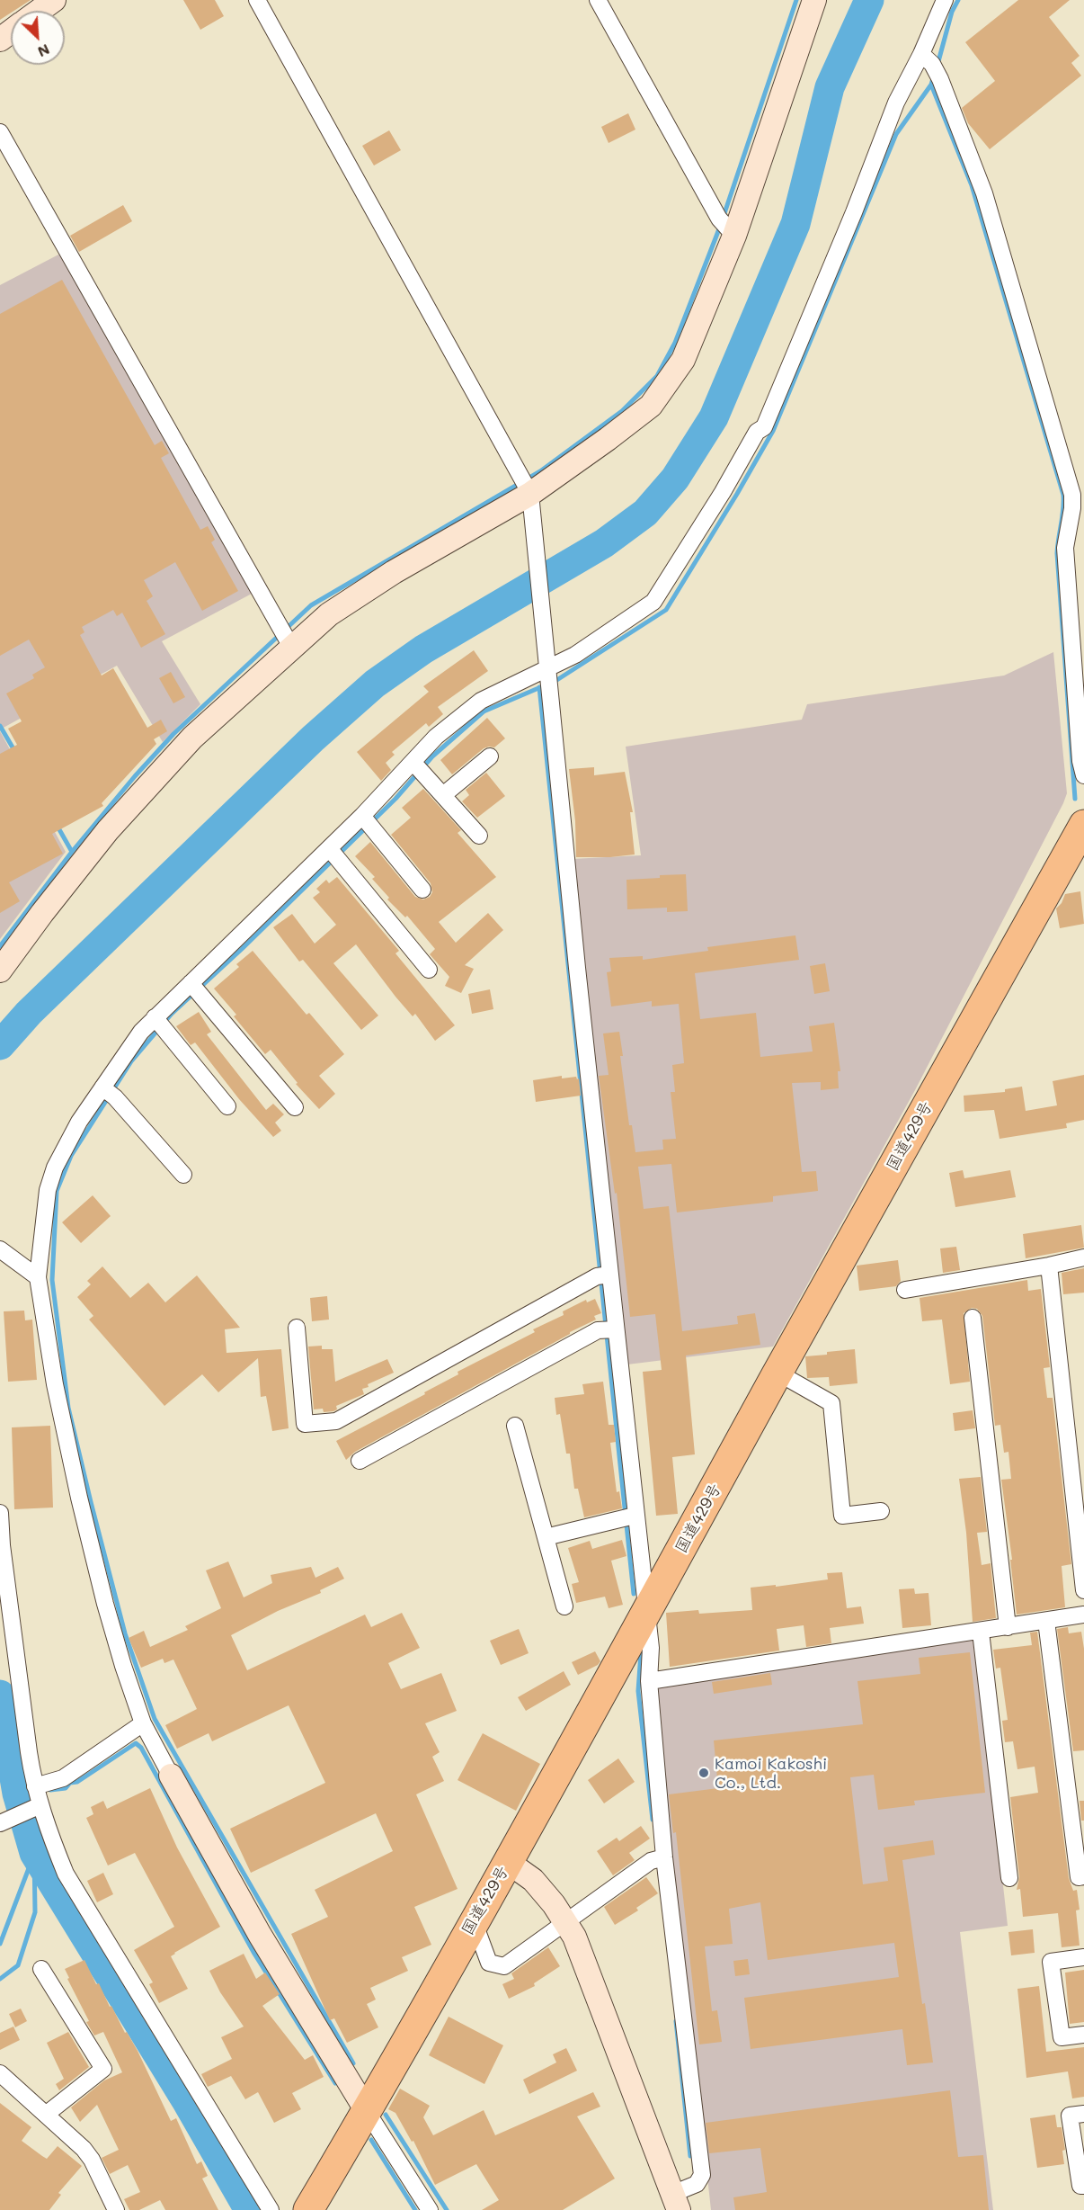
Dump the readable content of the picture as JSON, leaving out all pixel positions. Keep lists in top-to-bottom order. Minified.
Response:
{"streets":{"highway":["国道429号"]},"places":["Kamoi Kakoshi Co., Ltd."],"north":"bottom right"}
